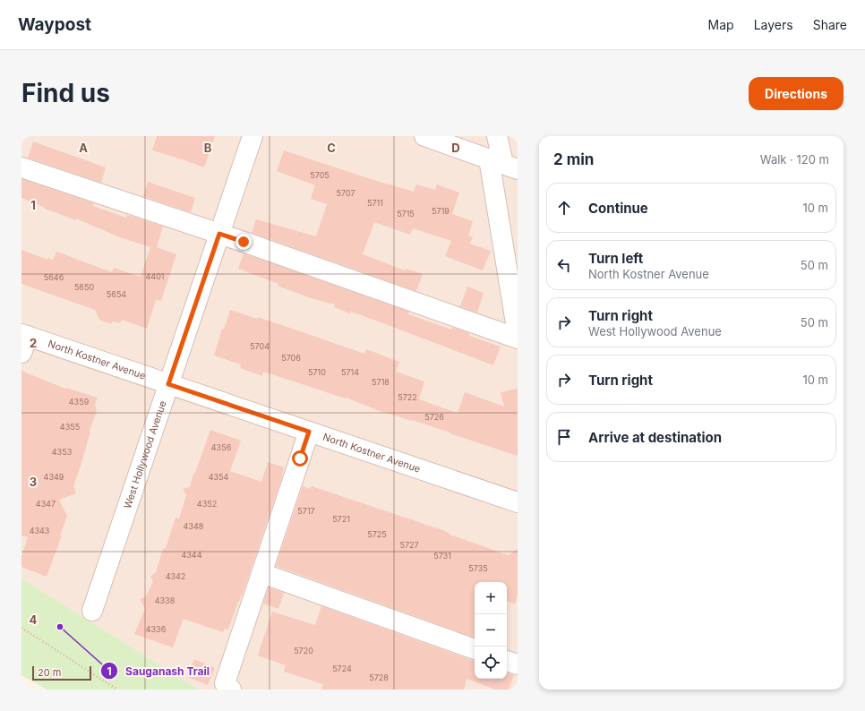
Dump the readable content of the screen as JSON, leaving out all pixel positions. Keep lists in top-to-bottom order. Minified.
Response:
{"streets":{"street":["North Kostner Avenue","West Hollywood Avenue"]},"crossings":[["North Kostner Avenue","West Hollywood Avenue"]],"places":["Sauganash Trail"],"house_numbers":["5705","5707","5711","5719","5715","4401","5646","5650","5654","5704","5706","5710","5714","5718","5722","4359","5726","4355","4356","4353","4349","4354","4347","4352","5717","5721","4348","4343","5725","5727","4344","5731","5735","4342","4338","4336","5720","5724","5728"],"scale_bar":"20 m","page":{"header":"Waypost","nav":["Map","Layers","Share"],"buttons":"Directions","title":"Find us","heading":["2 min","Walk · 120 m"],"list":[["Continue","10 m"],["Turn left","North Kostner Avenue","50 m"],["Turn right","West Hollywood Avenue","50 m"],["Turn right","10 m"],"Arrive at destination"],"map_buttons":["+","−"],"scale":"20 m"},"grid":{"columns":["A","B","C","D"],"rows":["1","2","3","4"]}}
